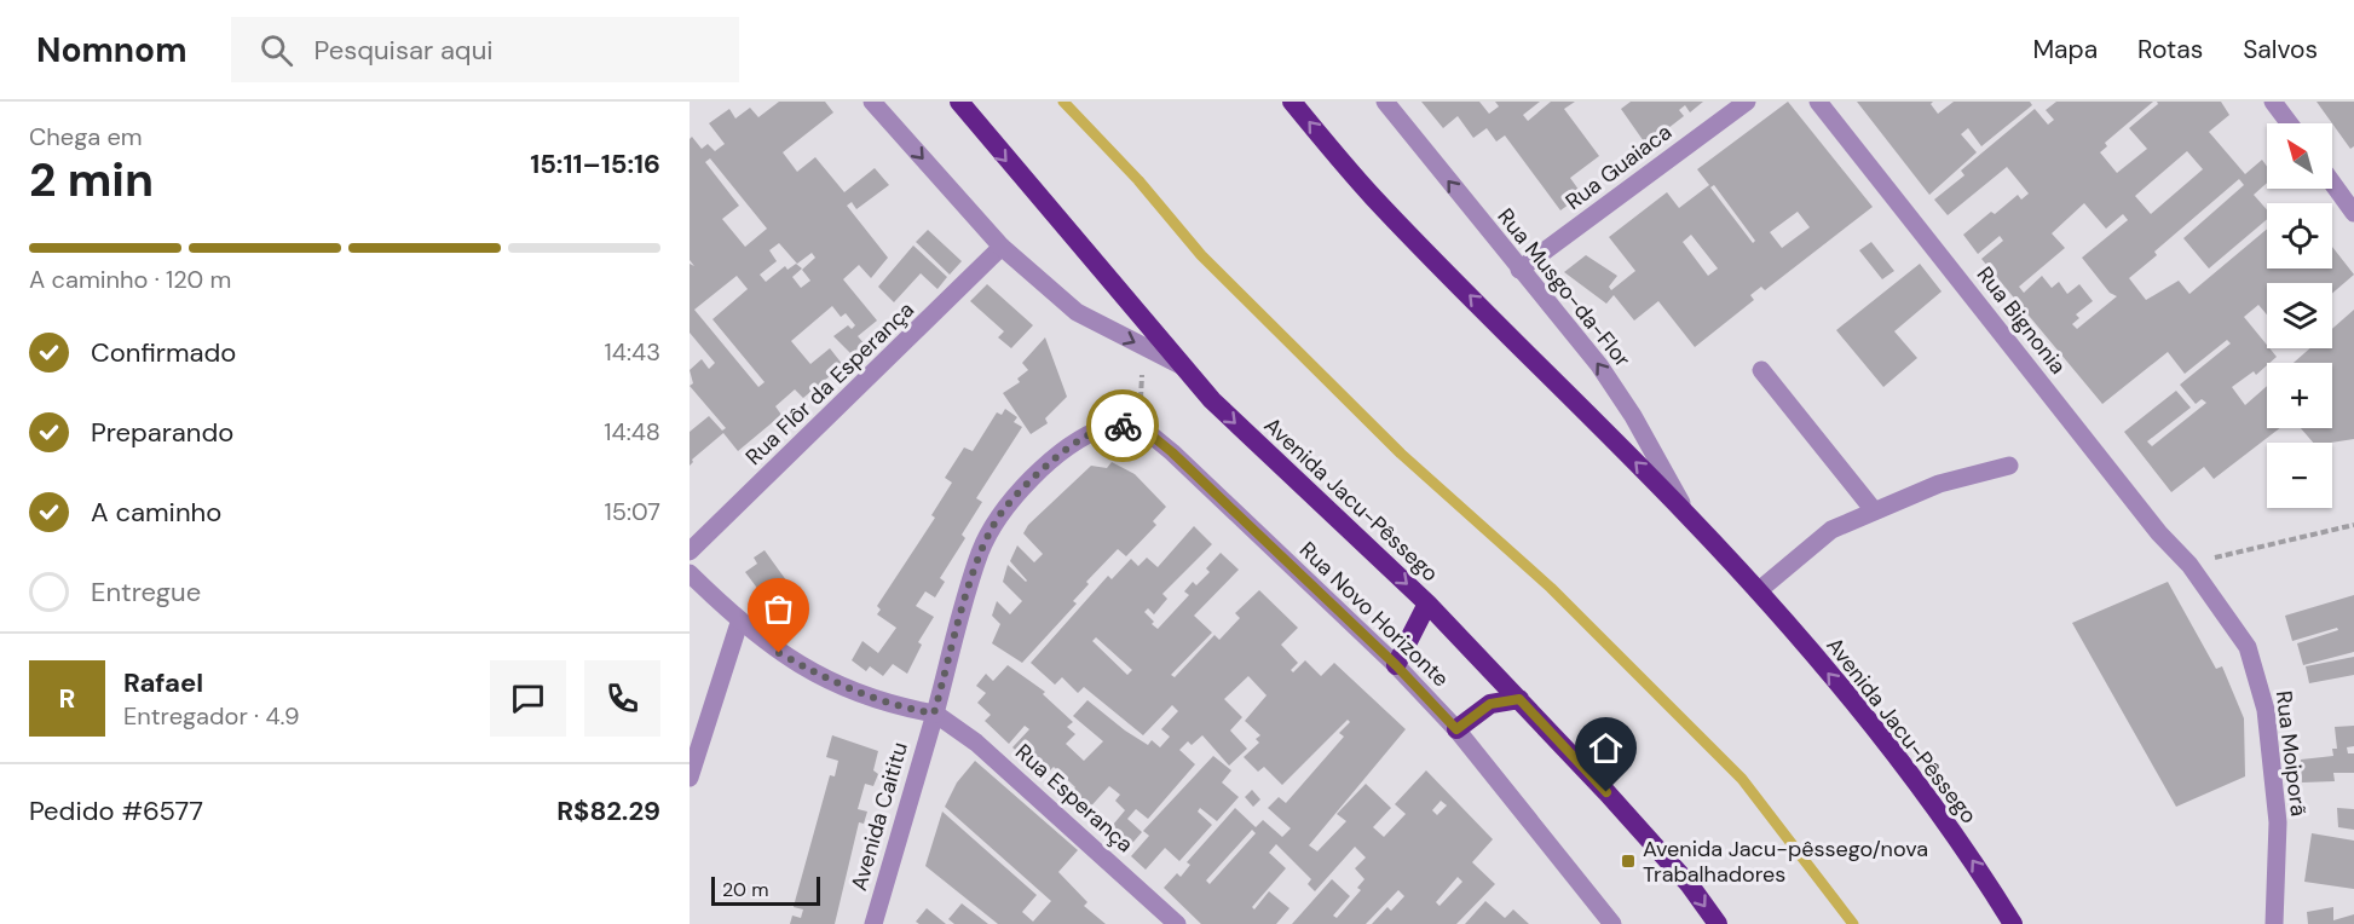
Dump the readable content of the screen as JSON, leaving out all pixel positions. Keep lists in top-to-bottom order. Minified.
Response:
{"streets":{"highway":["Avenida Jacu-Pêssego"],"street":["Rua Guaiaca","Rua Musgo-da-Flor","Rua Bignonia","Rua Flôr da Esperança","Rua Novo Horizonte","Rua Moiporã","Rua Esperança","Avenida Caititu"]},"crossings":[["Rua Guaiaca","Rua Musgo-da-Flor"],["Rua Musgo-da-Flor","Avenida Jacu-Pêssego"],["Rua Bignonia","Rua Moiporã"],["Rua Novo Horizonte","Avenida Caititu"],["Rua Esperança","Avenida Caititu"]],"one_way":["Rua Musgo-da-Flor"],"places":{"transit":["Avenida Jacu-pêssego/nova Trabalhadores"]},"scale_bar":"20 m","north":"top left","page":{"header":"Nomnom","search":"Pesquisar aqui","nav":["Mapa","Rotas","Salvos"],"heading":["2 min","Chega em","15:11–15:16"],"panel":["Rafael","Entregador · 4.9","Pedido #6577","R$82.29"],"map_buttons":["+","−"],"bar":"A caminho · 120 m","list":[["Confirmado","14:43"],["Preparando","14:48"],["A caminho","15:07"],"Entregue"],"round":"R","scale":"20 m"}}
